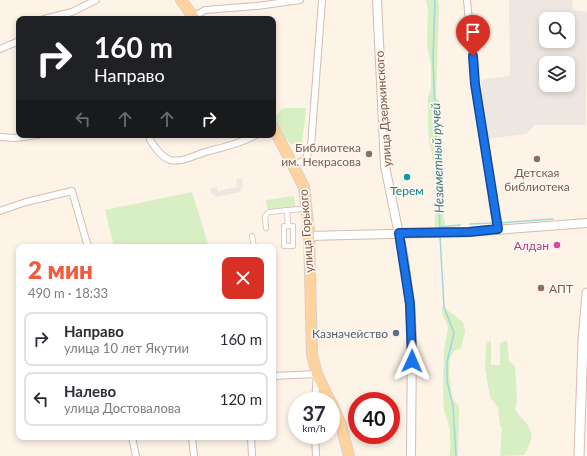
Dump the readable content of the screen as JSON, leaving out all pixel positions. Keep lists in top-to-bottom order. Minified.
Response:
{"streets":{"main road":["улица Горького"],"street":["улица Дзержинского"]},"water":["Незаметный ручей"],"places":["Библиотека им. Некрасова","Детская библиотека","Терем","Алдан","АПТ","Казначейство"],"page":{"turn":["160 m","Направо"],"heading":["2 мин","490 m · 18:33"],"list":[{"name":"Направо","note":"улица 10 лет Якутии","value":"160 m"},{"name":"Налево","note":"улица Достовалова","value":"120 m"}],"speed":"37 km/h","limit":"40"}}
